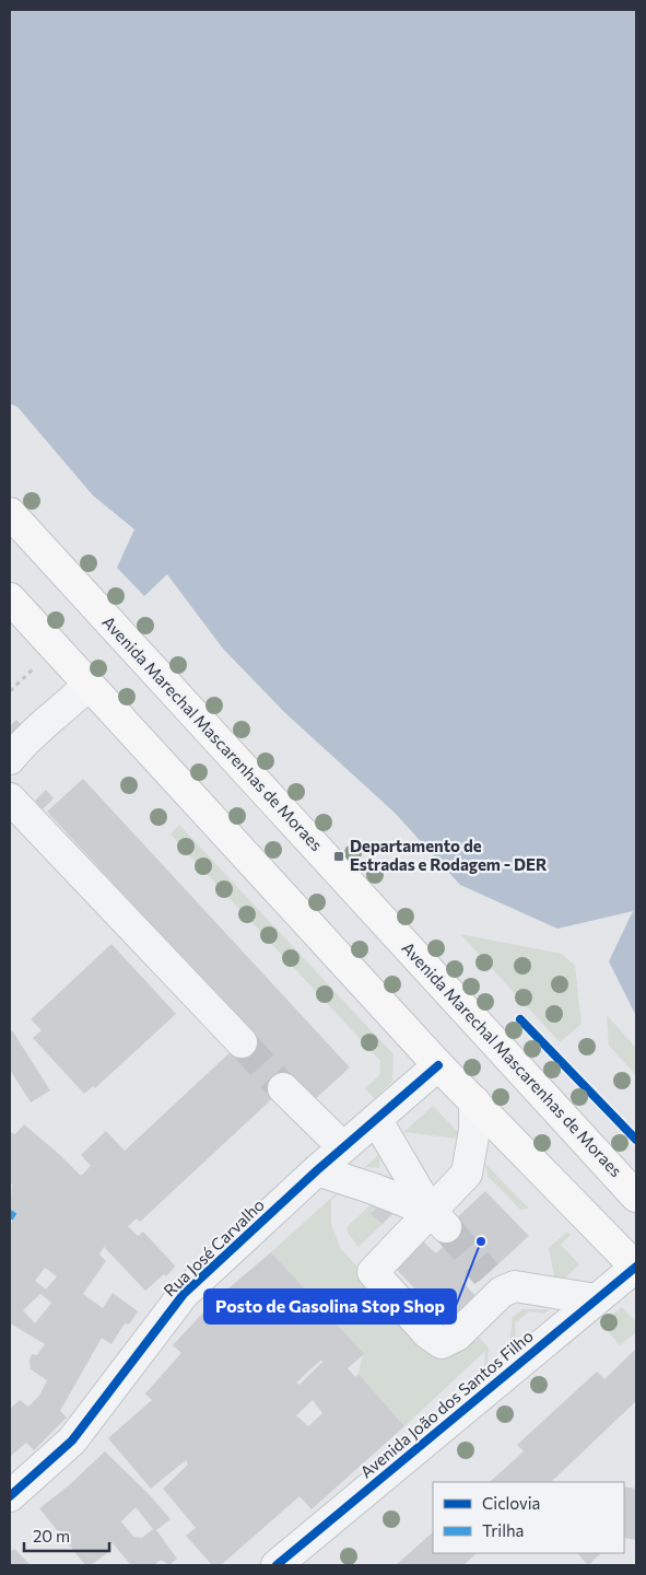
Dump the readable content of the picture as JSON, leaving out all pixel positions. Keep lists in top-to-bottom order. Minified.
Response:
{"streets":{"main road":["Avenida Marechal Mascarenhas de Moraes"],"street":["Rua José Carvalho","Avenida João dos Santos Filho"]},"places":{"transit":["Departamento de Estradas e Rodagem - DER"],"other":["Posto de Gasolina Stop Shop"]},"legend":["Ciclovia","Trilha"],"scale_bar":"20 m"}
